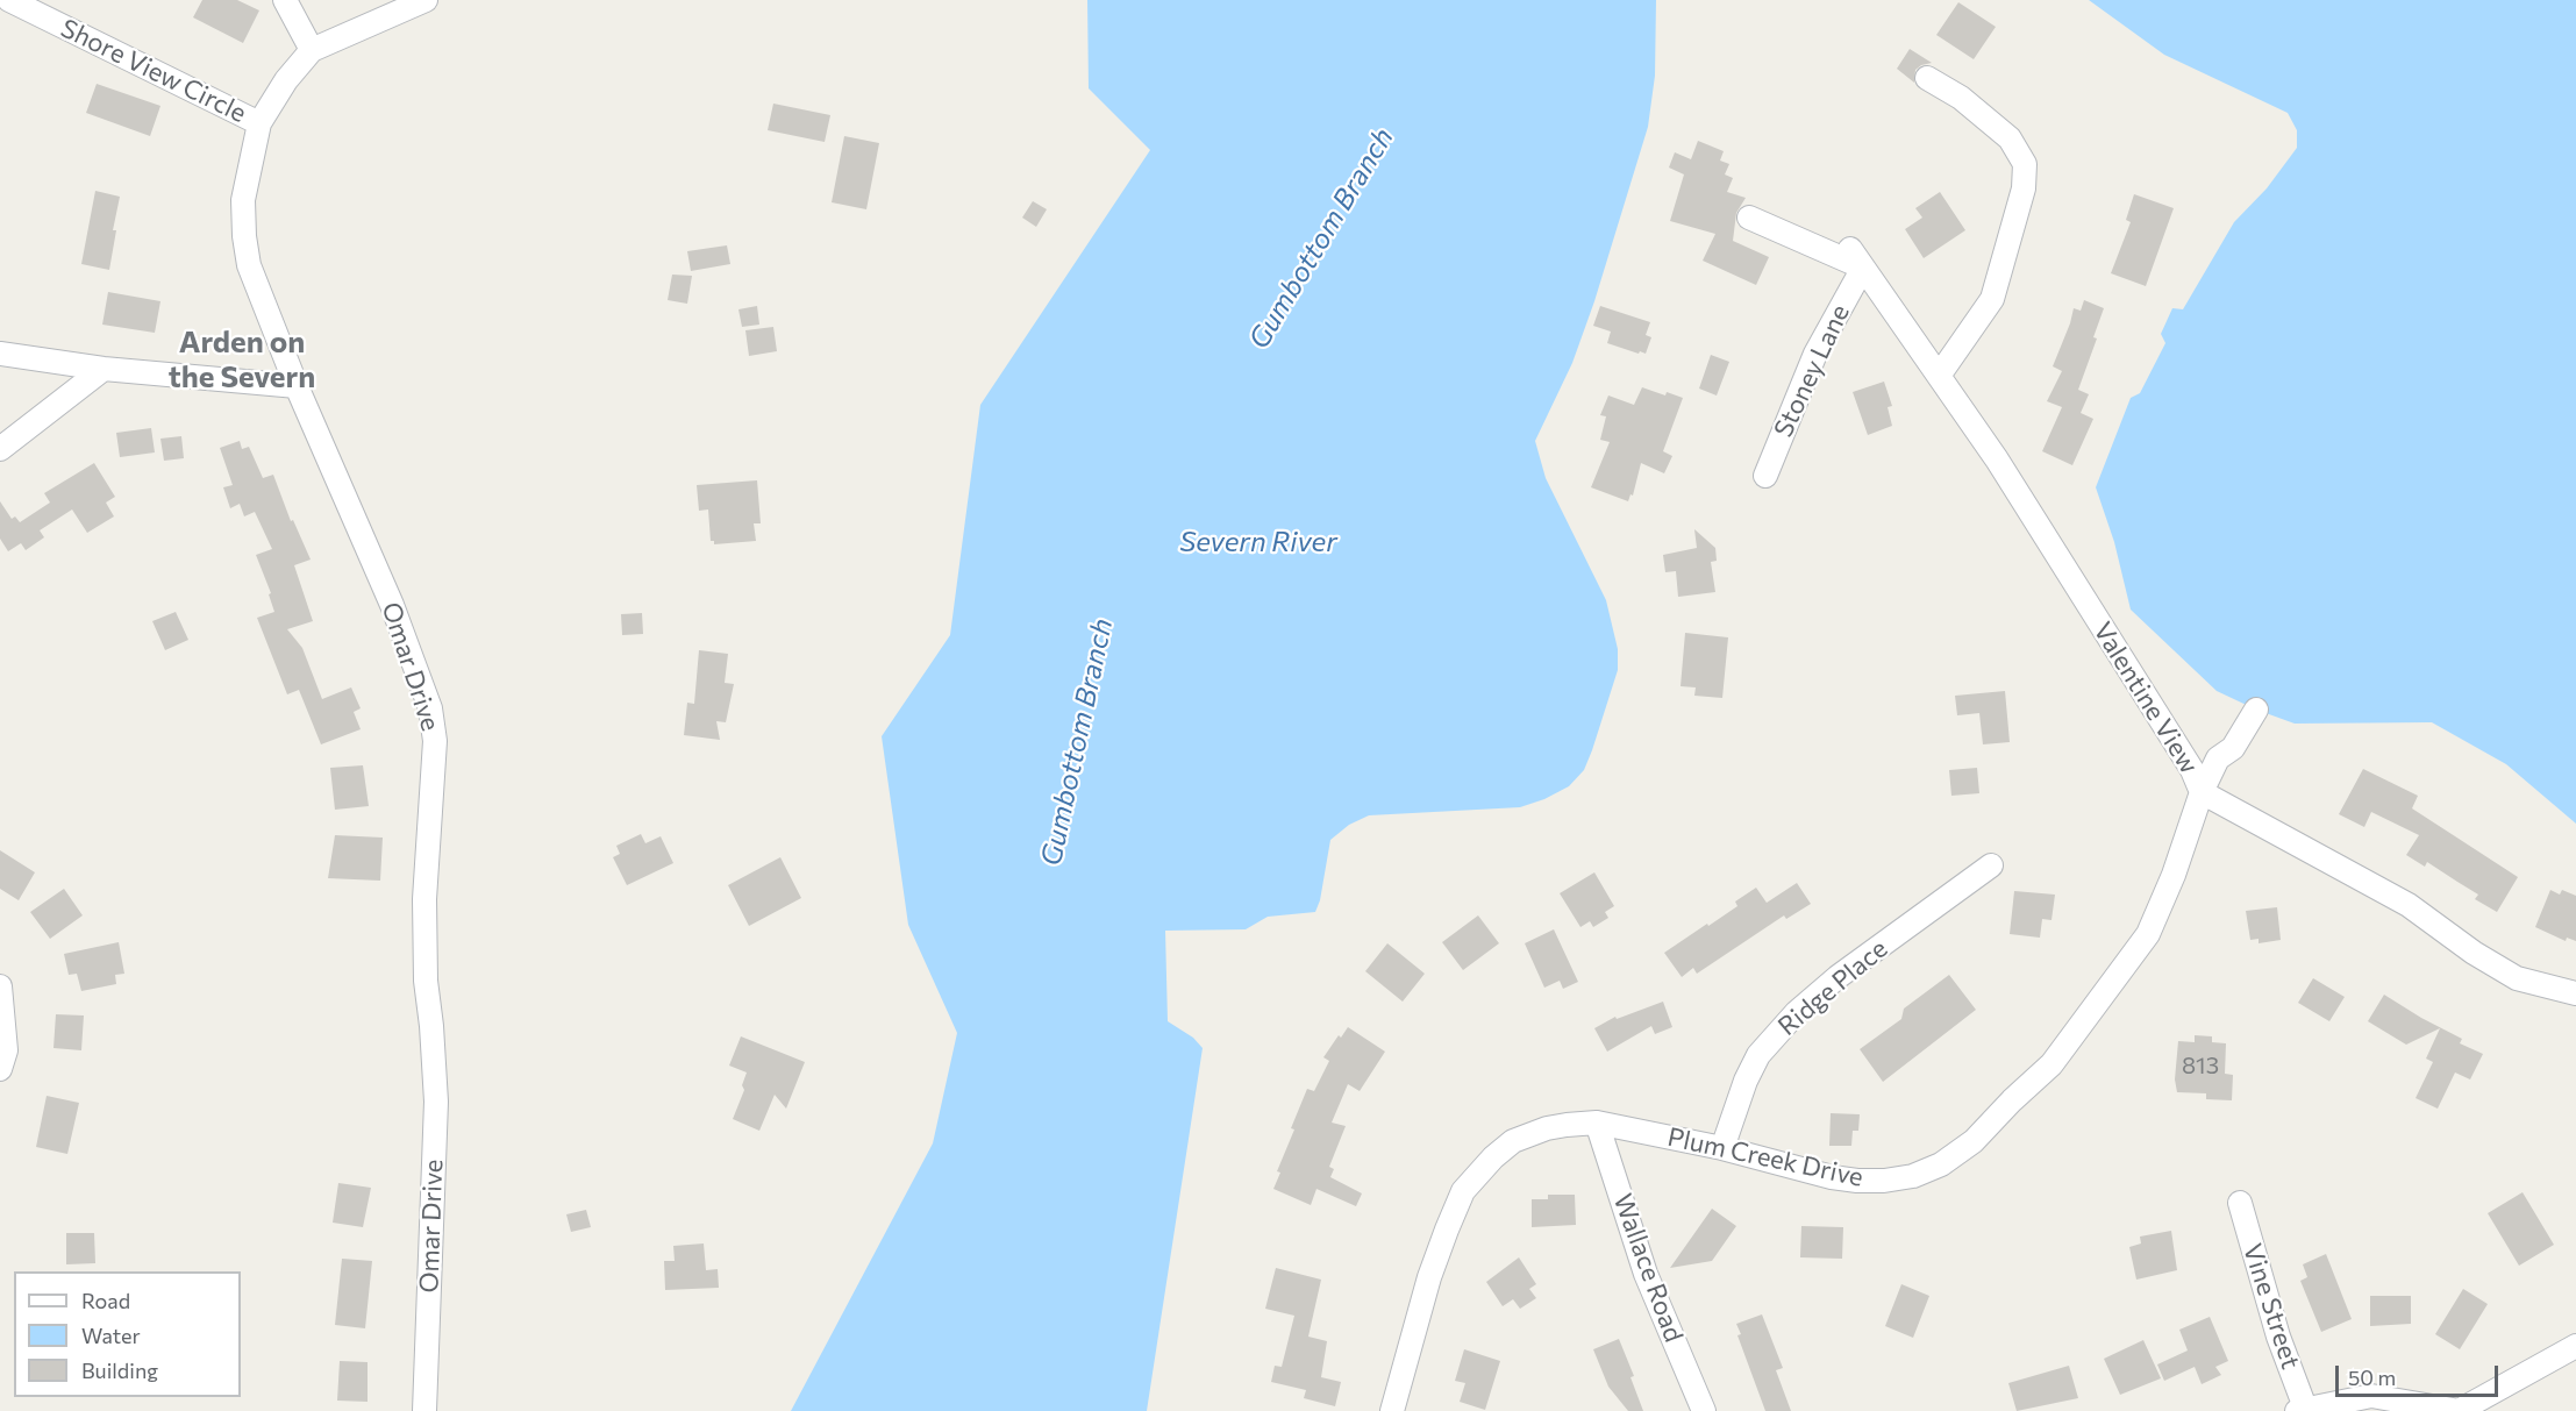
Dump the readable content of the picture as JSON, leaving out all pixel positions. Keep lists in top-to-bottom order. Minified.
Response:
{"streets":{"street":["Shore View Circle","Stoney Lane","Omar Drive","Valentine View","Ridge Place","Plum Creek Drive","Wallace Road","Vine Street"]},"crossings":[["Shore View Circle","Omar Drive"],["Stoney Lane","Valentine View"],["Valentine View","Plum Creek Drive"],["Ridge Place","Plum Creek Drive"],["Plum Creek Drive","Wallace Road"]],"districts":["Arden on the Severn"],"water":["Gumbottom Branch","Severn River"],"house_numbers":["813"],"legend":["Road","Water","Building"],"scale_bar":"50 m"}
